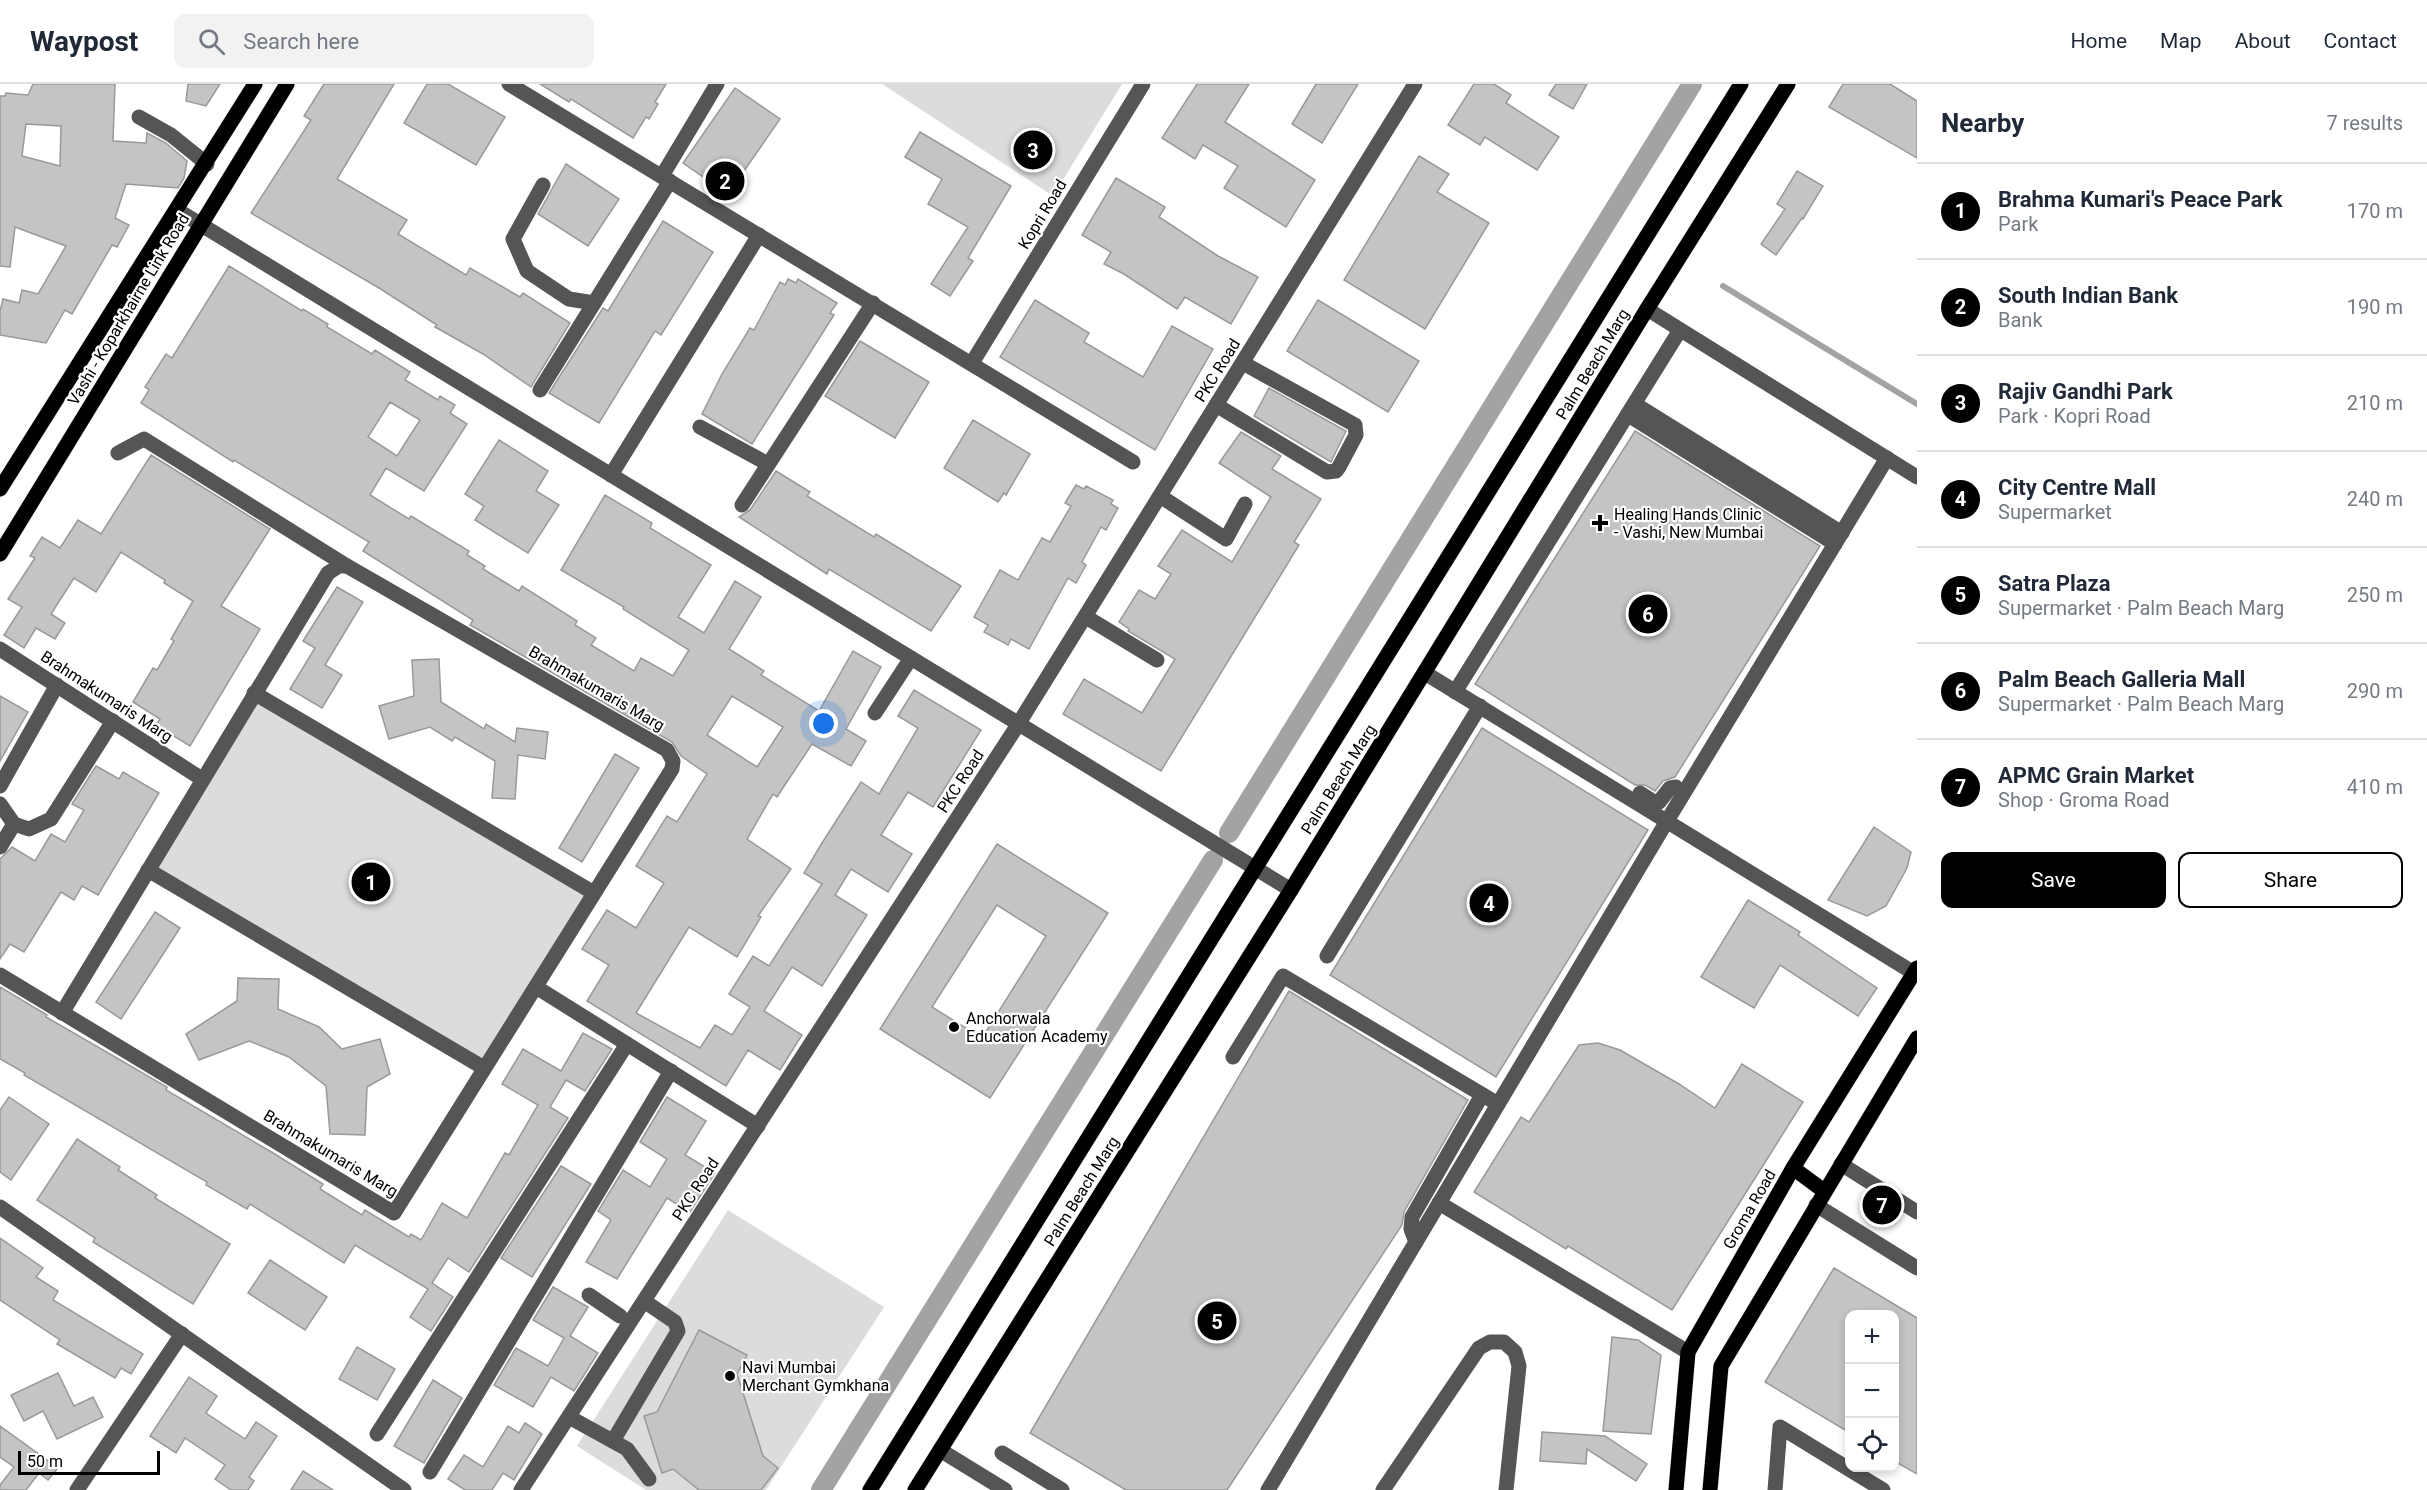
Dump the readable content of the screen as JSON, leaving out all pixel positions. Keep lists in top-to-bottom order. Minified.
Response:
{"streets":{"main road":["Vashi - Koparkhairne Link Road","Palm Beach Marg","Groma Road"],"street":["Kopri Road","PKC Road","Brahmakumaris Marg"]},"places":{"health":["Healing Hands Clinic - Vashi, New Mumbai"],"other":["Anchorwala Education Academy","Navi Mumbai Merchant Gymkhana"]},"scale_bar":"50 m","page":{"header":"Waypost","search":"Search here","nav":["Home","Map","About","Contact"],"heading":["Nearby","7 results"],"pins":["3","2","6","1","4","7","5"],"list":[{"mark":"1","name":"Brahma Kumari's Peace Park","note":"Park","value":"170 m"},{"mark":"2","name":"South Indian Bank","note":"Bank","value":"190 m"},{"mark":"3","name":"Rajiv Gandhi Park","note":"Park · Kopri Road","value":"210 m"},{"mark":"4","name":"City Centre Mall","note":"Supermarket","value":"240 m"},{"mark":"5","name":"Satra Plaza","note":"Supermarket · Palm Beach Marg","value":"250 m"},{"mark":"6","name":"Palm Beach Galleria Mall","note":"Supermarket · Palm Beach Marg","value":"290 m"},{"mark":"7","name":"APMC Grain Market","note":"Shop · Groma Road","value":"410 m"}],"buttons":["Save","Share"],"map_buttons":["+","−"],"scale":"50 m"}}
